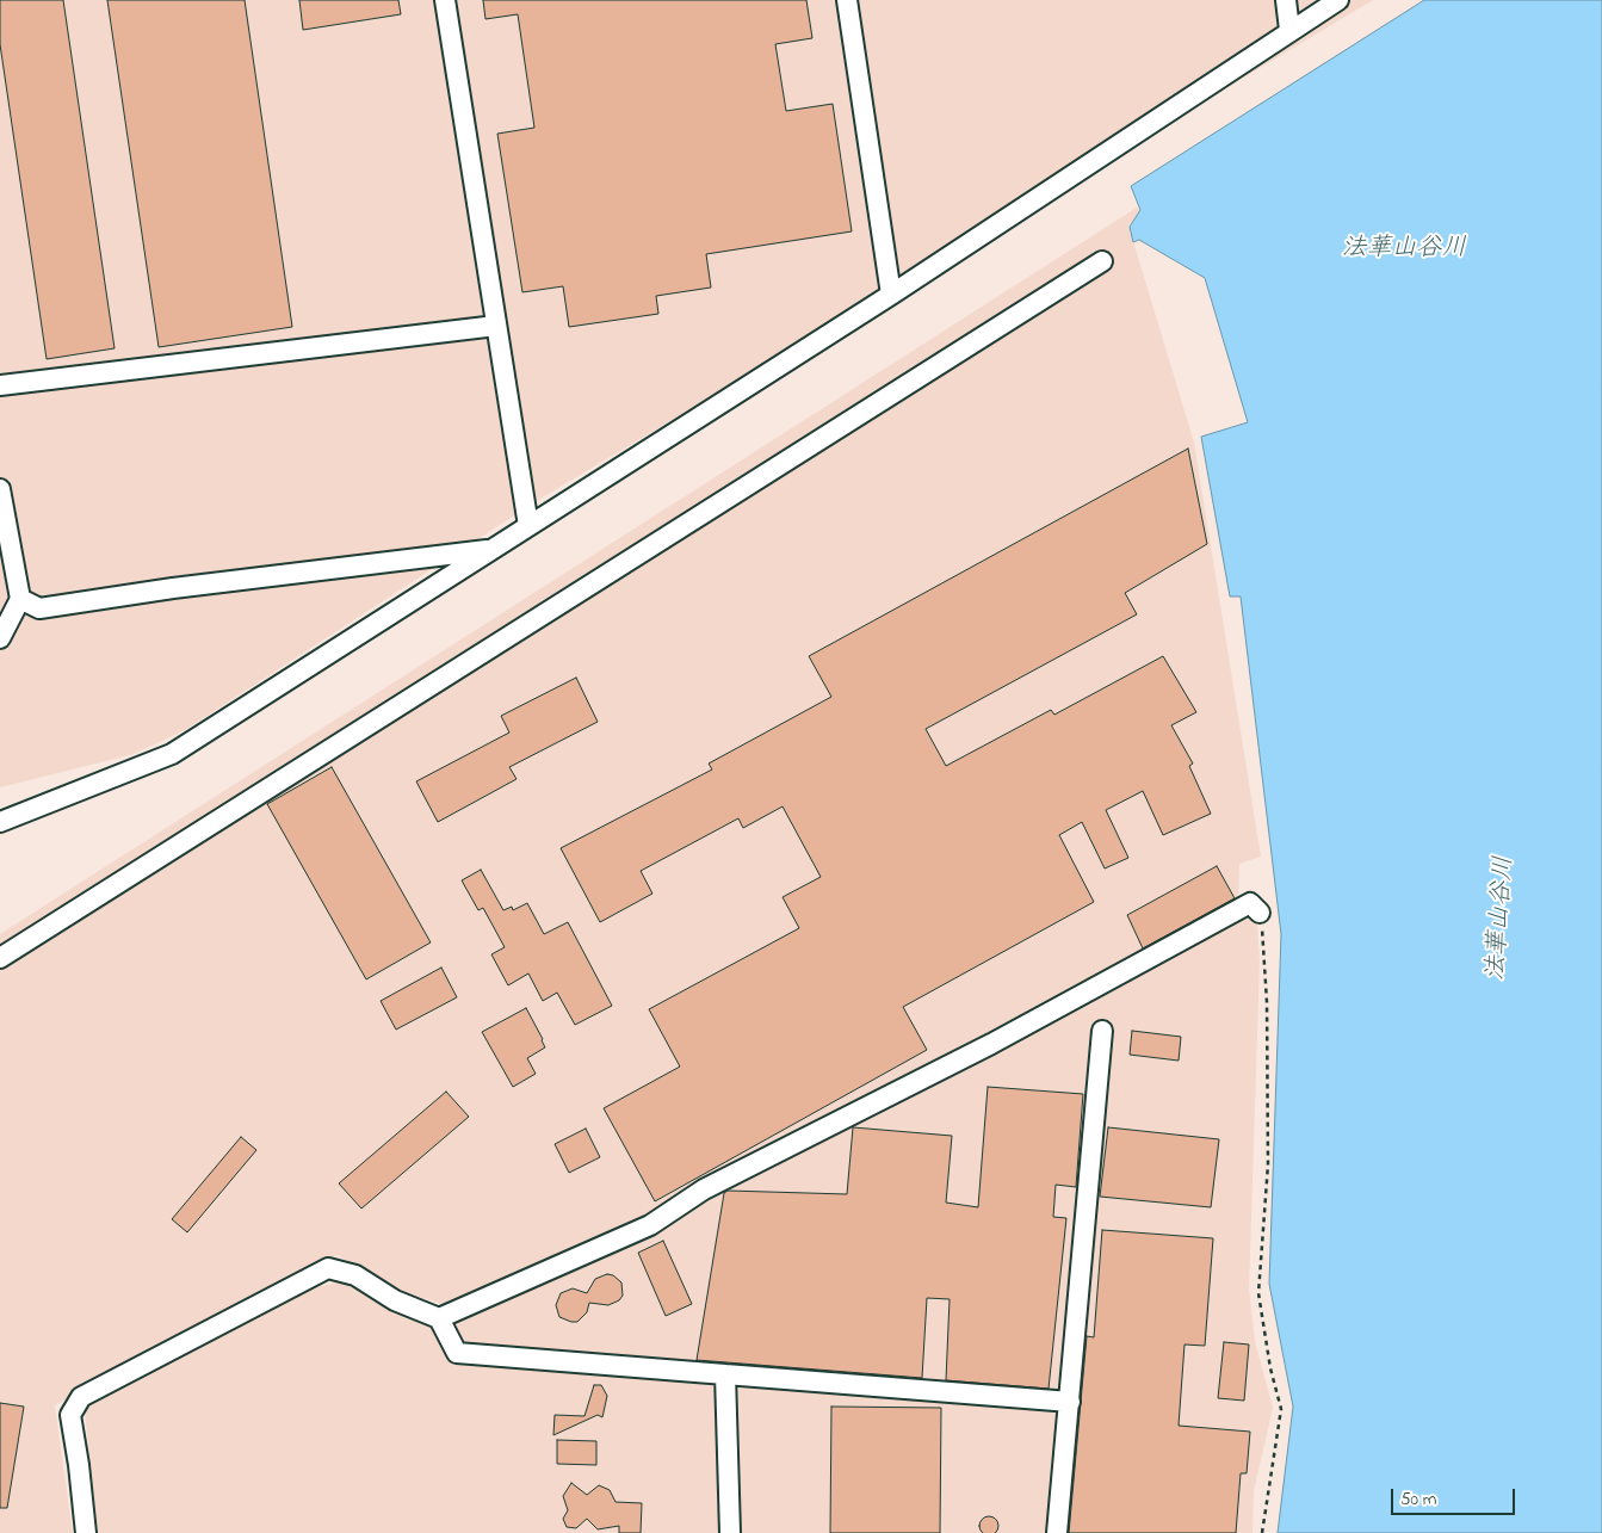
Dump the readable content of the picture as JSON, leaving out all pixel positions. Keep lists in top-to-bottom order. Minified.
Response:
{"water":["法華山谷川"],"scale_bar":"50 m"}
